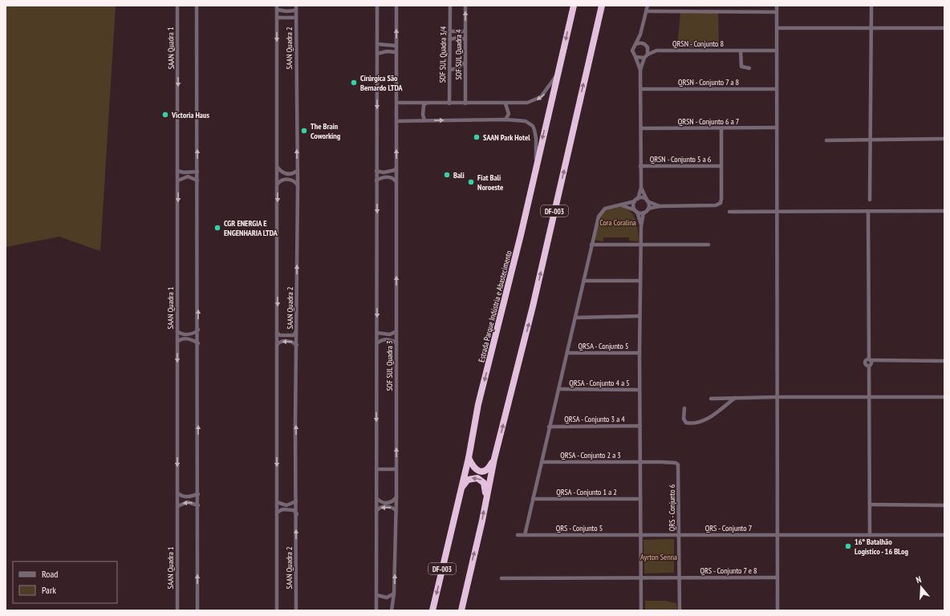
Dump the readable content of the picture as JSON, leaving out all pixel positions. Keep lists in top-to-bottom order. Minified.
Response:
{"streets":{"highway":["DF-003","Estrada Parque Indústria e Abastecimento"],"street":["QRSN - Conjunto 8","SAAN Quadra 1","SAAN Quadra 2","SOF SUL Quadra 3/4","SOF SUL Quadra 4","QRSN - Conjunto 7 a 8","QRSN - Conjunto 6 a 7","QRSN - Conjunto 5 a 6","QRSA - Conjunto 5","SOF SUL Quadra 3","QRSA - Conjunto 4 a 5","QRSA - Conjunto 3 a 4","QRSA - Conjunto 2 a 3","QRSA - Conjunto 1 a 2","QRS - Conjunto 6","QRS - Conjunto 5","QRS - Conjunto 7","QRS - Conjunto 7 e 8"]},"crossings":[["QRSA - Conjunto 2 a 3","QRS - Conjunto 6"],["QRS - Conjunto 6","QRS - Conjunto 5"],["QRS - Conjunto 6","QRS - Conjunto 7"]],"parks":["Cora Coralina","Ayrton Senna"],"places":["Cirúrgica São Bernardo LTDA","Victoria Haus","The Brain Coworking","SAAN Park Hotel","Bali","Fiat Bali Noroeste","CGR ENERGIA E ENGENHARIA LTDA","16º Batalhão Logístico - 16 BLog"],"legend":["Road","Park"],"north":"top"}
